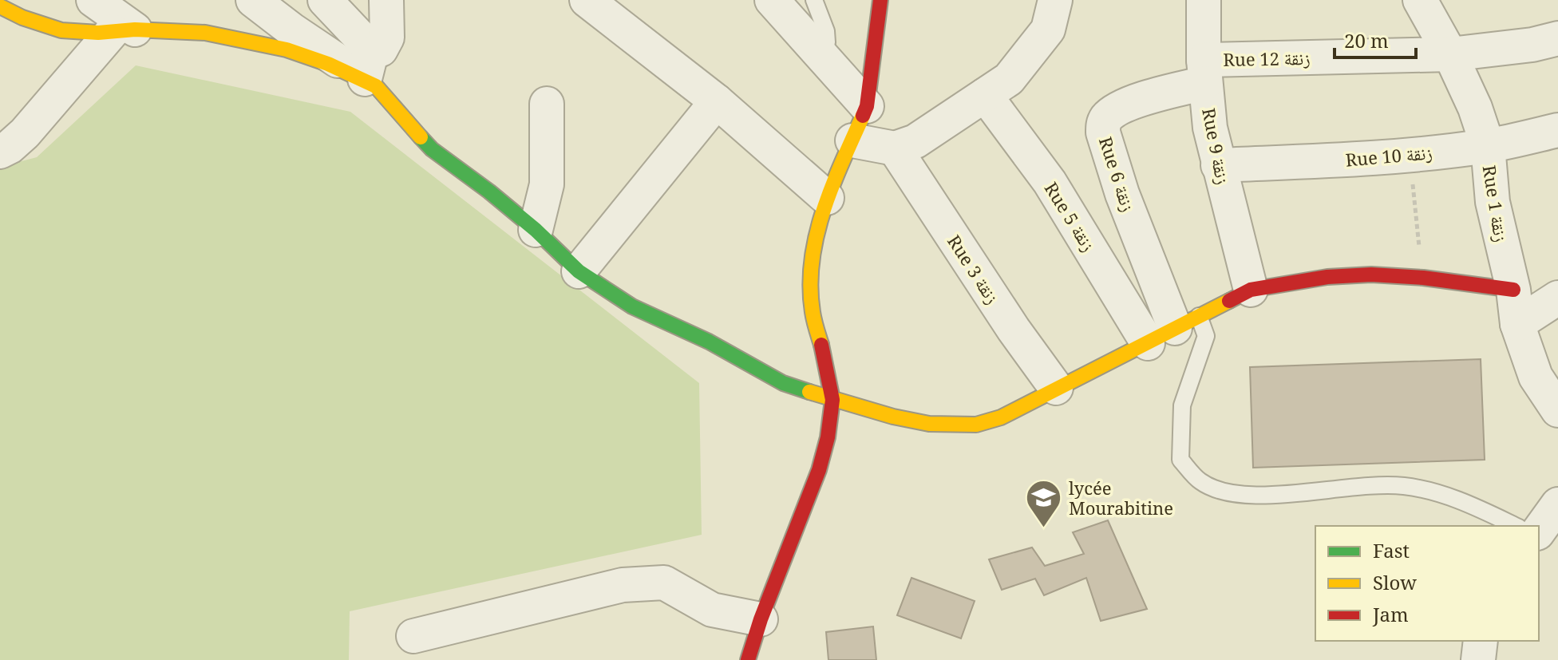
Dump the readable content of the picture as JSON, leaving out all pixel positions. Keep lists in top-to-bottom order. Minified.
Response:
{"streets":{"street":["Rue 12 زنقة","Rue 9 زنقة","Rue 10 زنقة","Rue 6 زنقة","Rue 1 زنقة","Rue 5 زنقة","Rue 3 زنقة"]},"crossings":[["Rue 12 زنقة","Rue 9 زنقة"],["Rue 12 زنقة","Rue 6 زنقة"],["Rue 12 زنقة","Rue 1 زنقة"],["Rue 9 زنقة","Rue 10 زنقة"],["Rue 9 زنقة","Rue 6 زنقة"],["Rue 10 زنقة","Rue 1 زنقة"],["Rue 6 زنقة","Rue 5 زنقة"]],"places":{"school or university":["lycée Mourabitine"]},"legend":["Fast","Slow","Jam"],"scale_bar":"20 m"}
